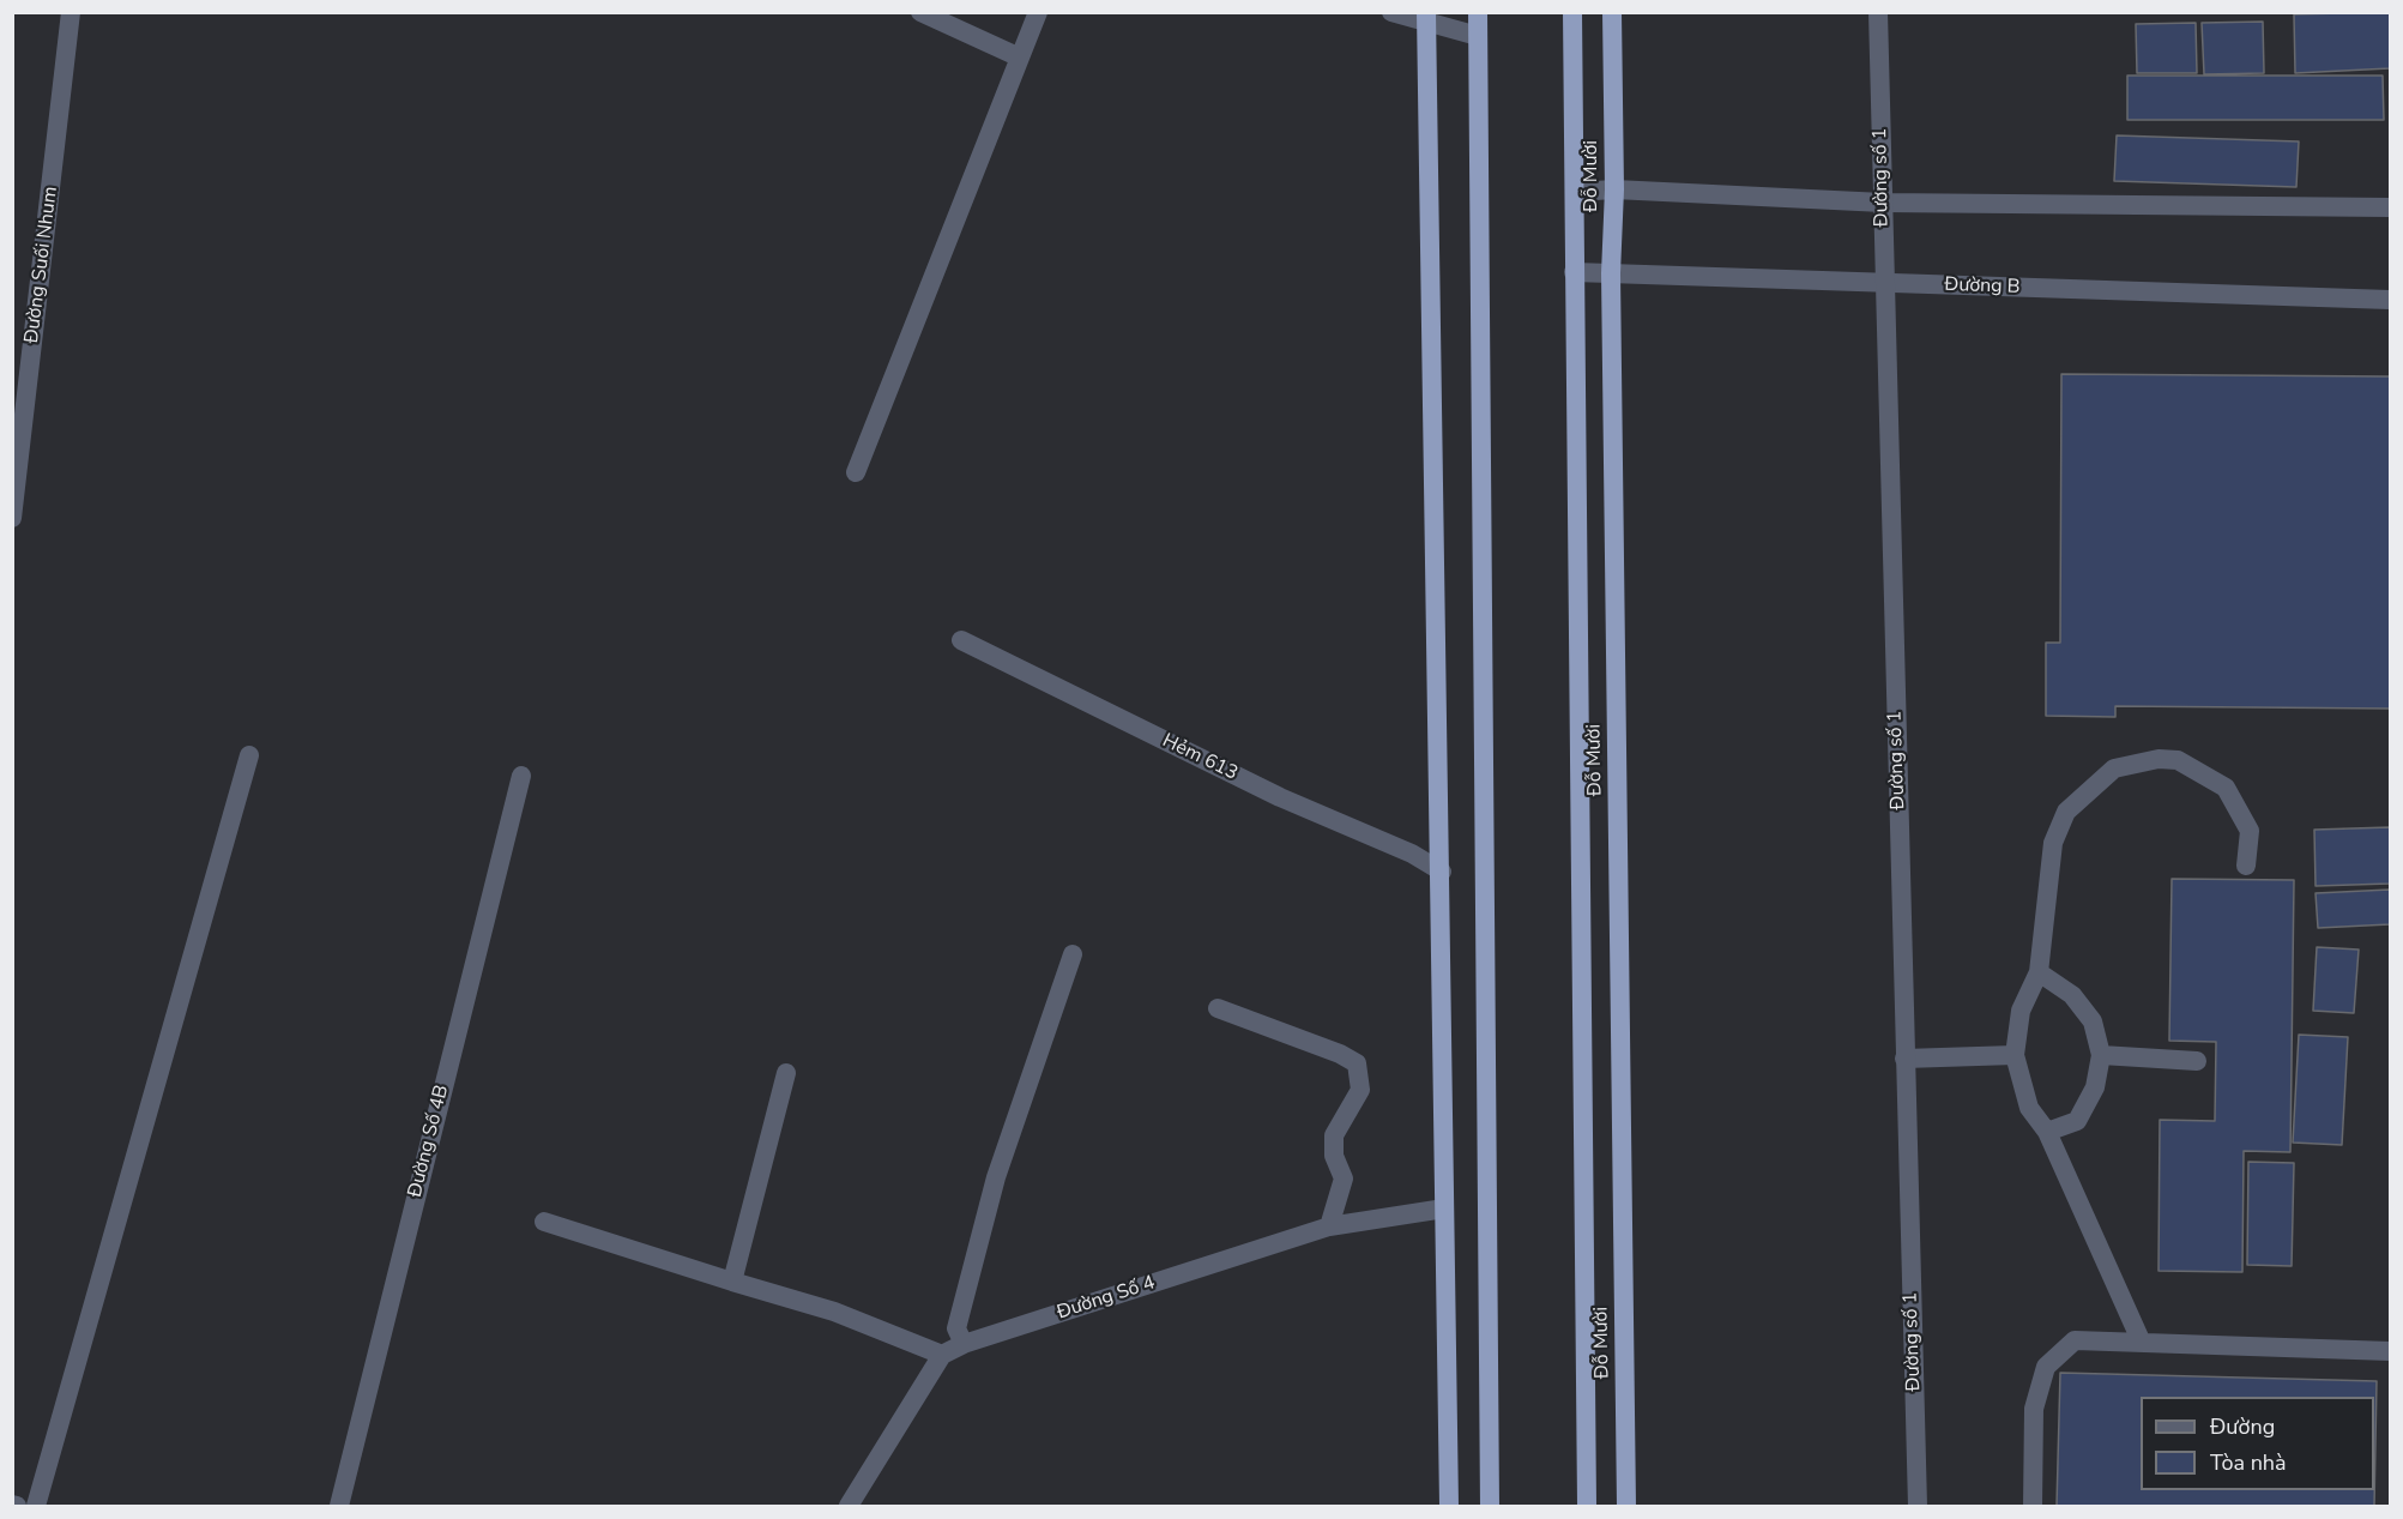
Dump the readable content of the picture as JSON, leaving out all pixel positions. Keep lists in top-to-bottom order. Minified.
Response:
{"streets":{"highway":["Đỗ Mười"],"street":["Đường số 1","Đường Suối Nhum","Đường B","Hẻm 613","Đường Số 4B","Đường Số 4"]},"crossings":[["Đỗ Mười","Đường B"],["Đường số 1","Đường B"]],"legend":["Đường","Tòa nhà"]}
